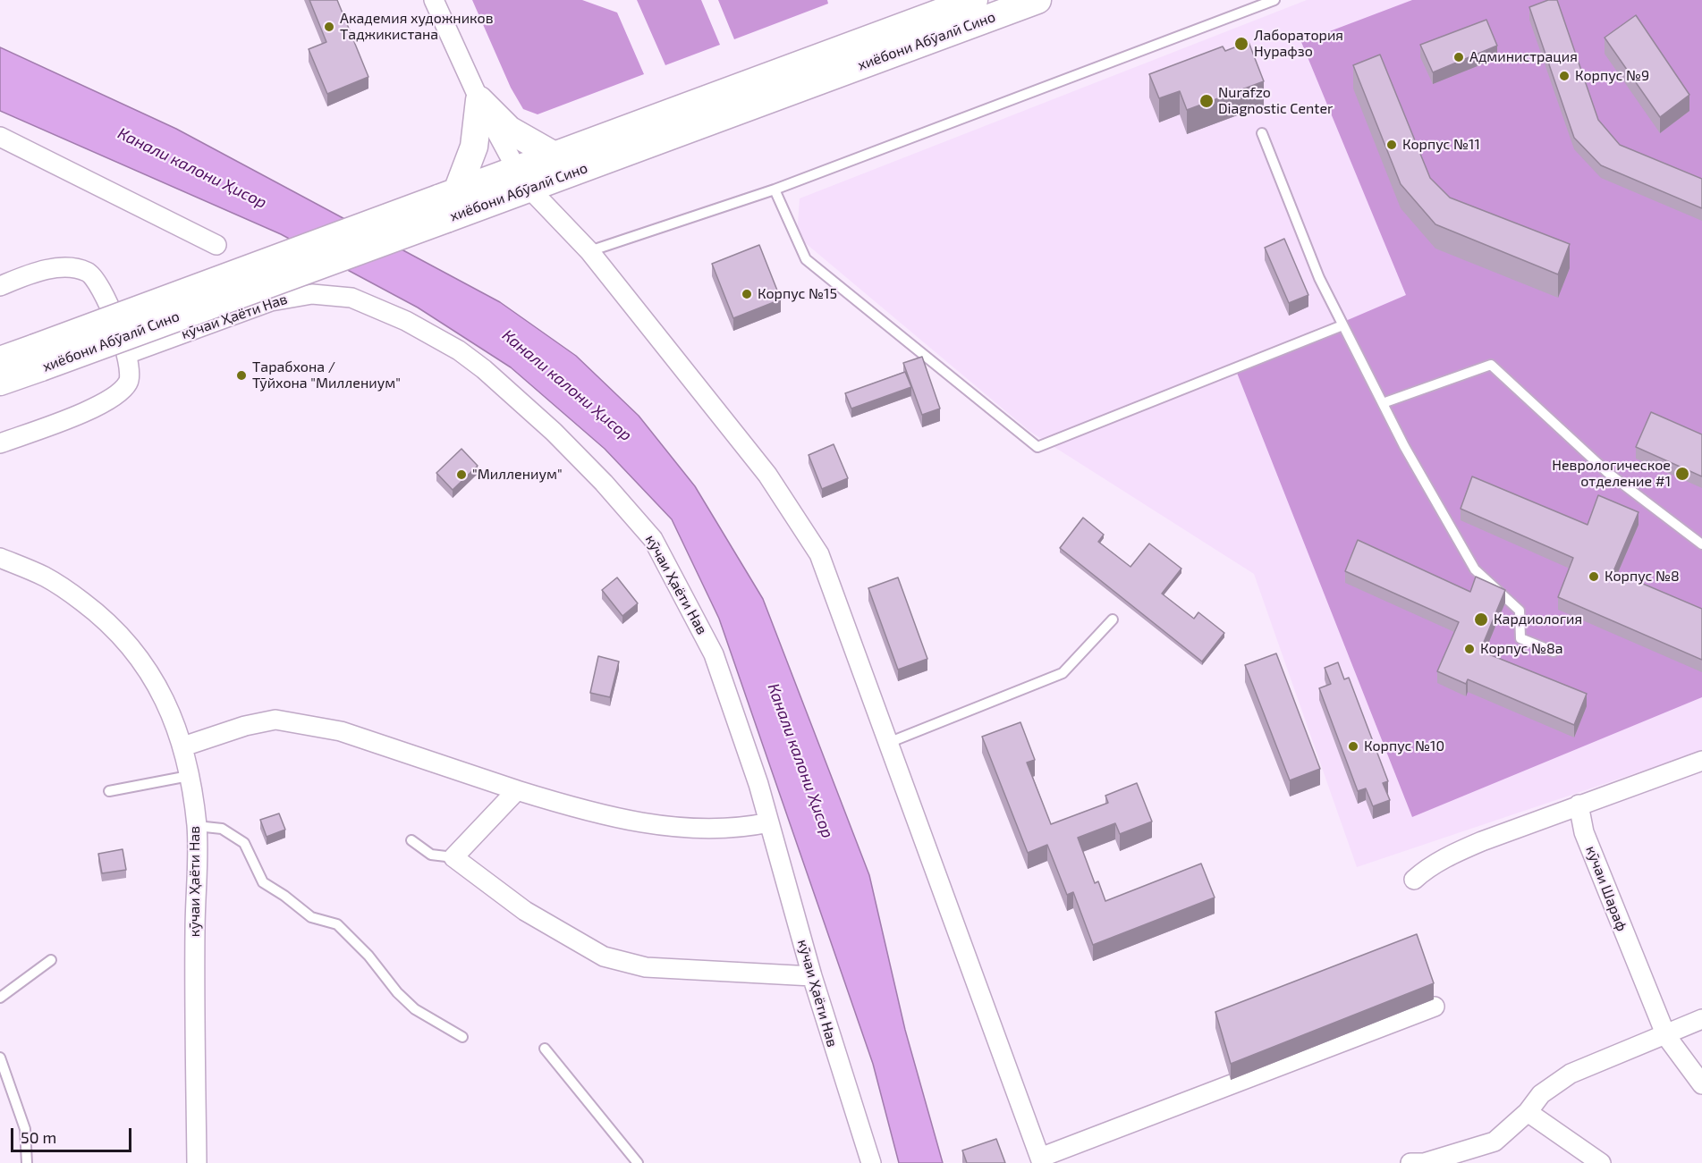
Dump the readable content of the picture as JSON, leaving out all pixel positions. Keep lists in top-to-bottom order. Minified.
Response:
{"streets":{"main road":["хиёбони Абӯалӣ Сино"],"street":["кӯчаи Ҳаёти Нав","кӯчаи Шараф"]},"water":["Канали калони Ҳисор"],"places":["Академия художников Таджикистана","Лаборатория Нурафзо","Администрация","Корпус №9","Nurafzo Diagnostic Center","Корпус №11","Корпус №15","Тарабхона / Тӯйхона \"Миллениум\"","Неврологическое отделение #1","\"Миллениум\"","Корпус №8","Кардиология","Корпус №8а","Корпус №10"],"scale_bar":"50 m"}
